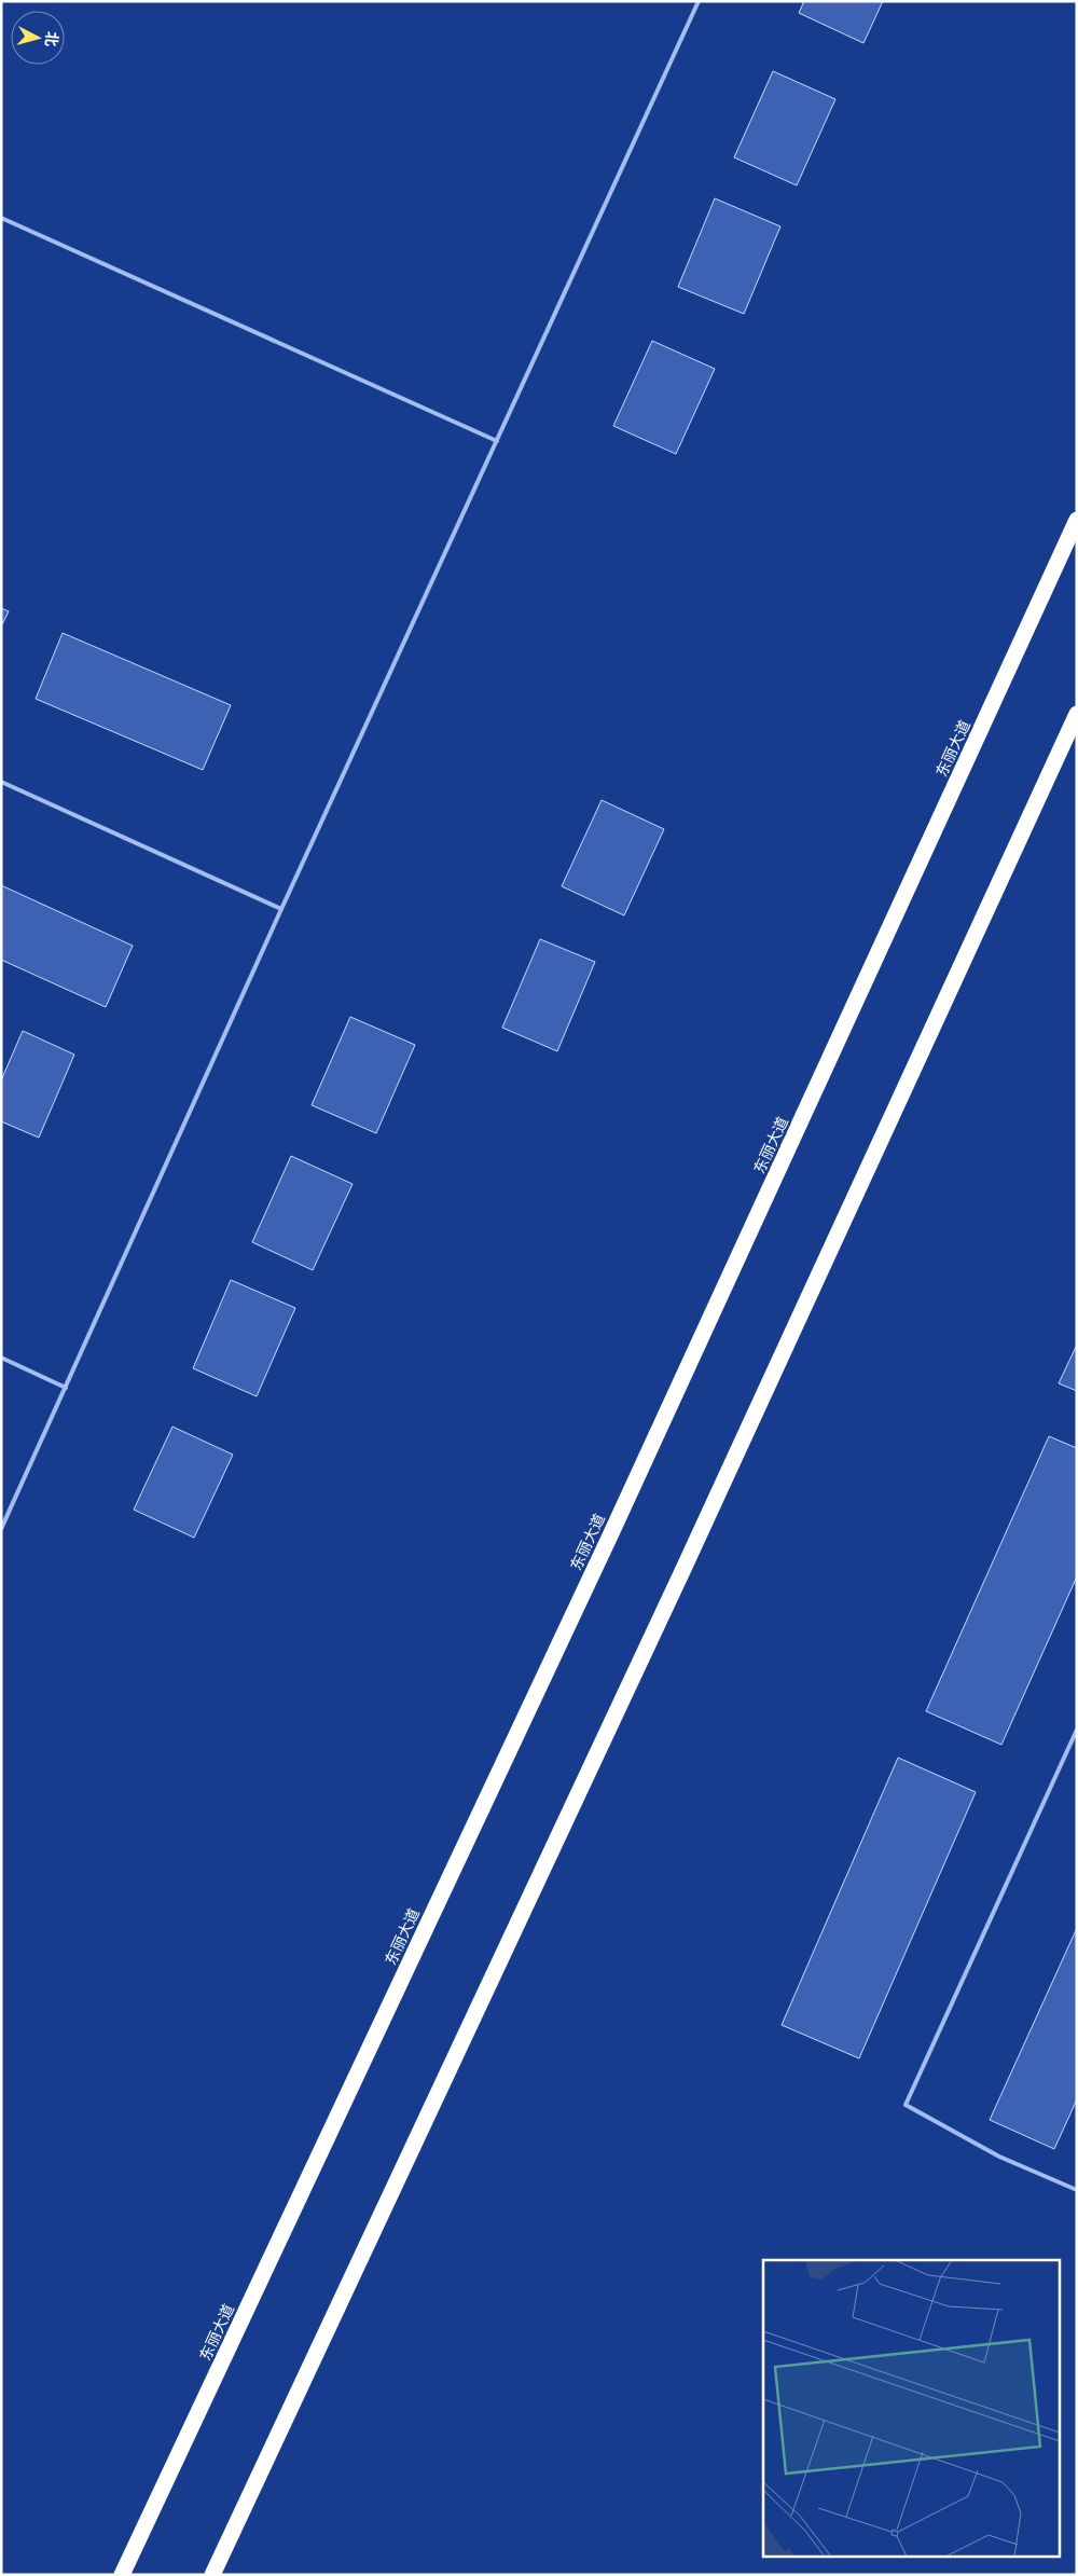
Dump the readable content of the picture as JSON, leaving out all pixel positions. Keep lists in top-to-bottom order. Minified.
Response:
{"streets":{"highway":["东丽大道"]},"north":"right"}
